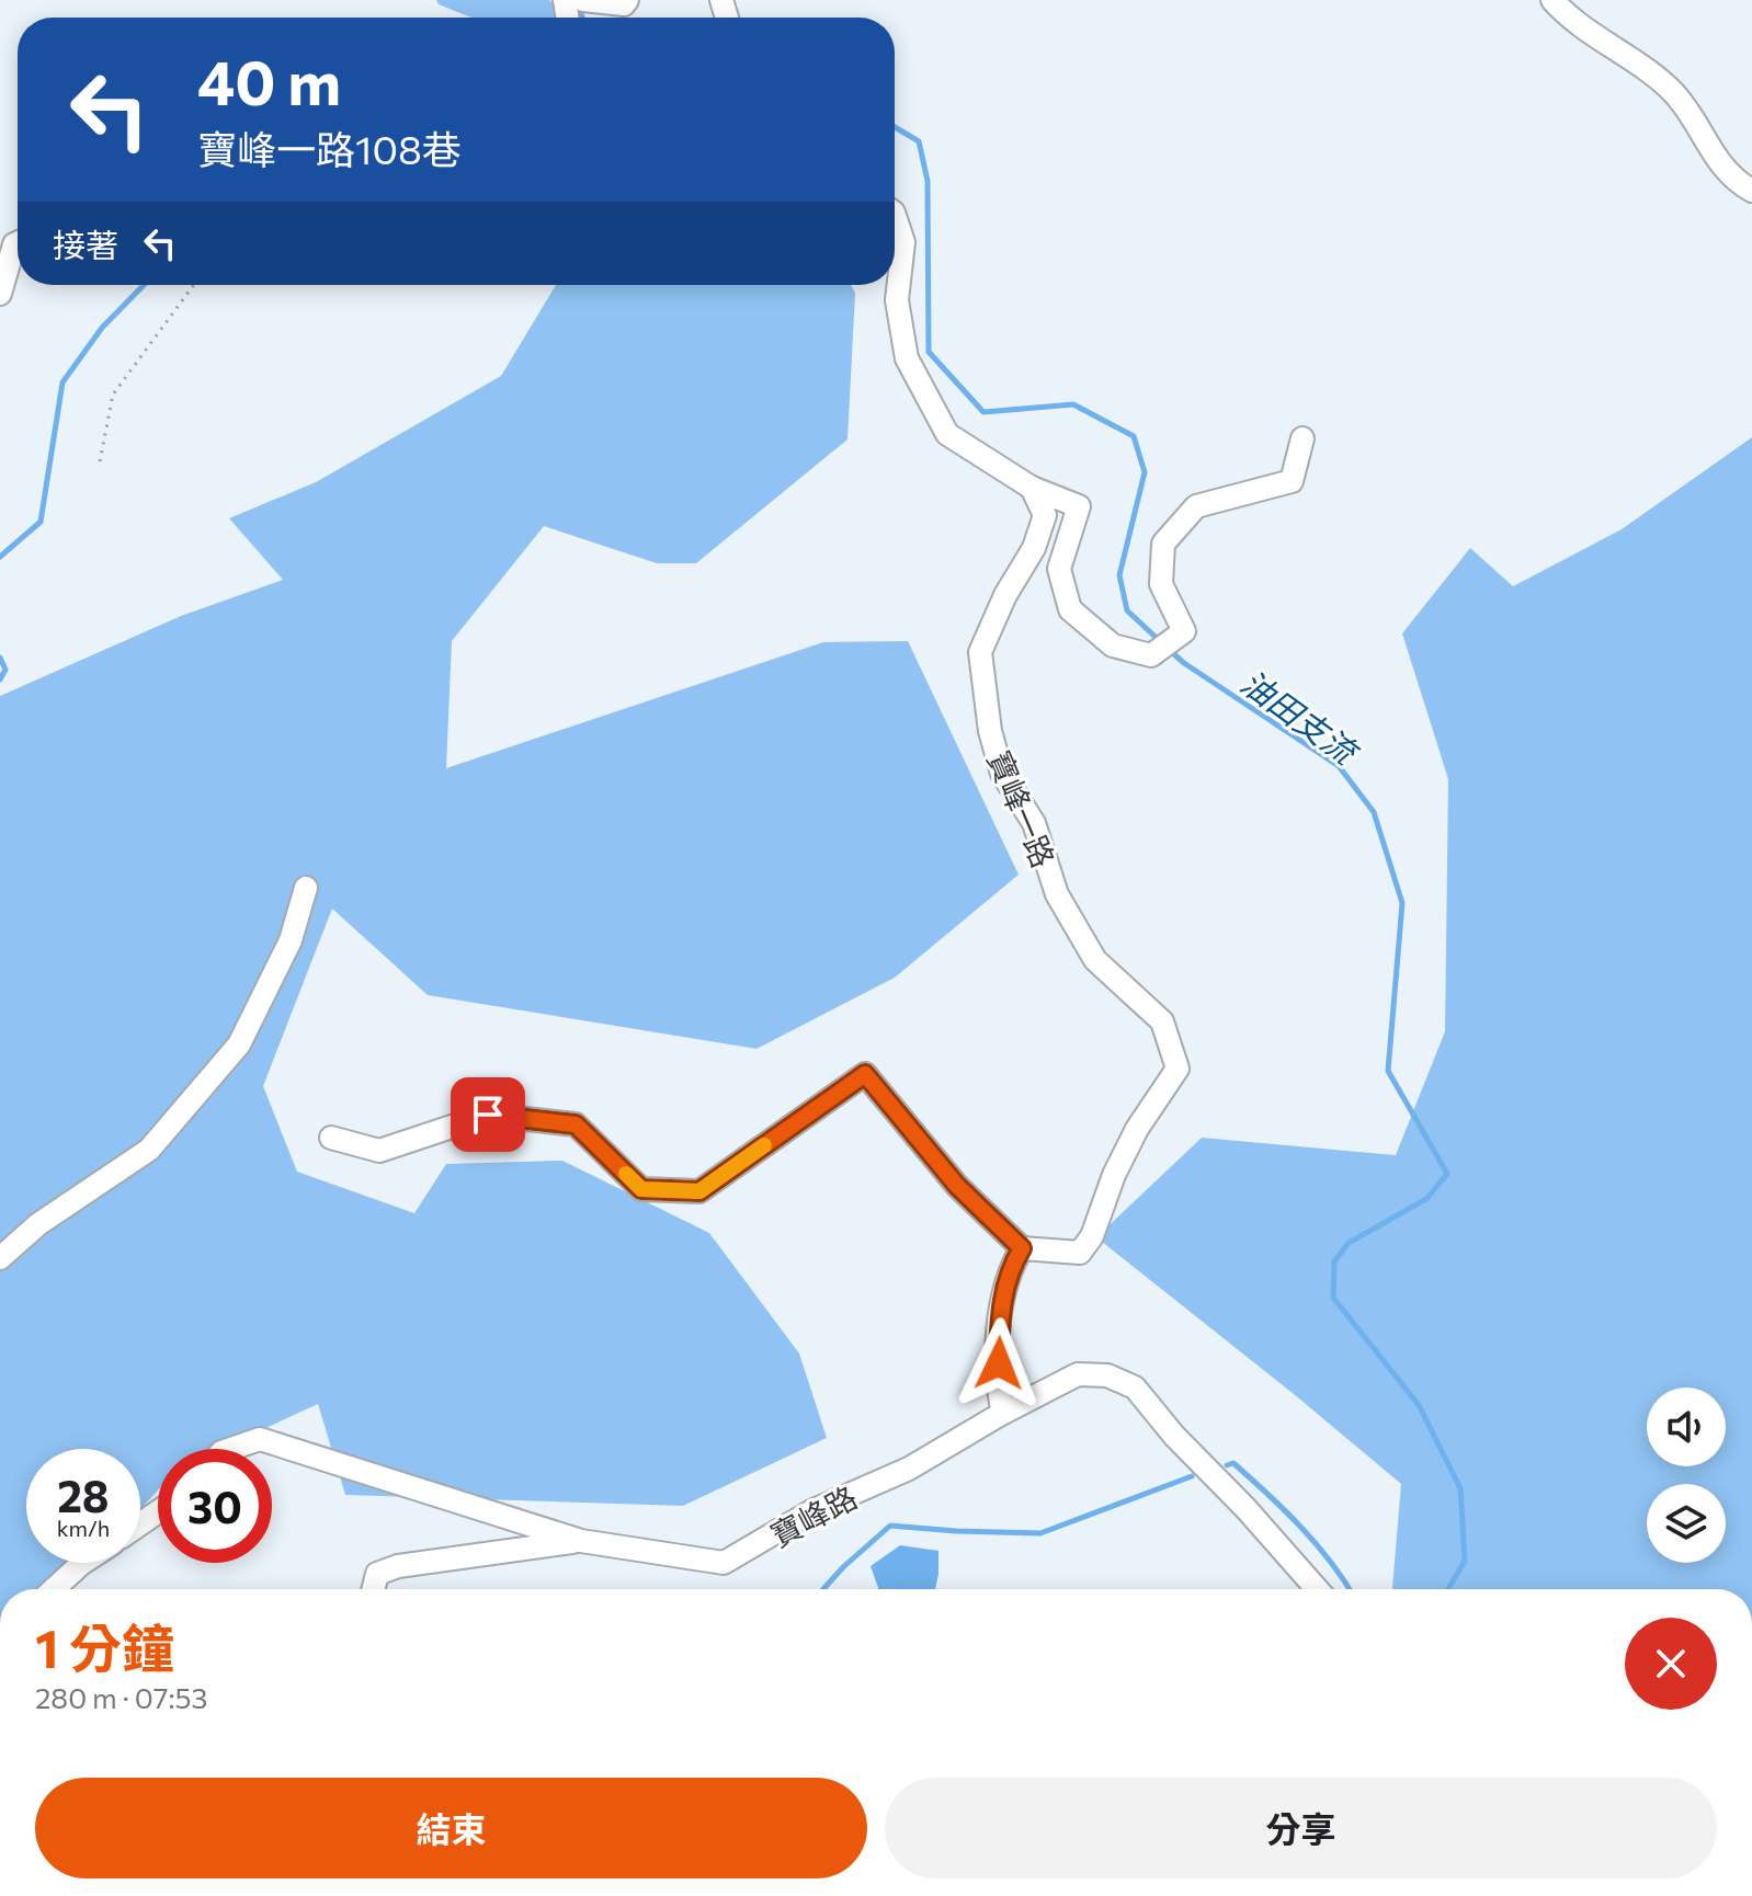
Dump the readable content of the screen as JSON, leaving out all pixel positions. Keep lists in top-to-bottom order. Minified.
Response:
{"streets":{"street":["寶峰一路","寶峰路"]},"water":["油田支流"],"page":{"turn":["40 m","寶峰一路108巷"],"then":"接著","speed":"28 km/h","limit":"30","heading":["1 分鐘","280 m · 07:53"],"buttons":["結束","分享"]}}
